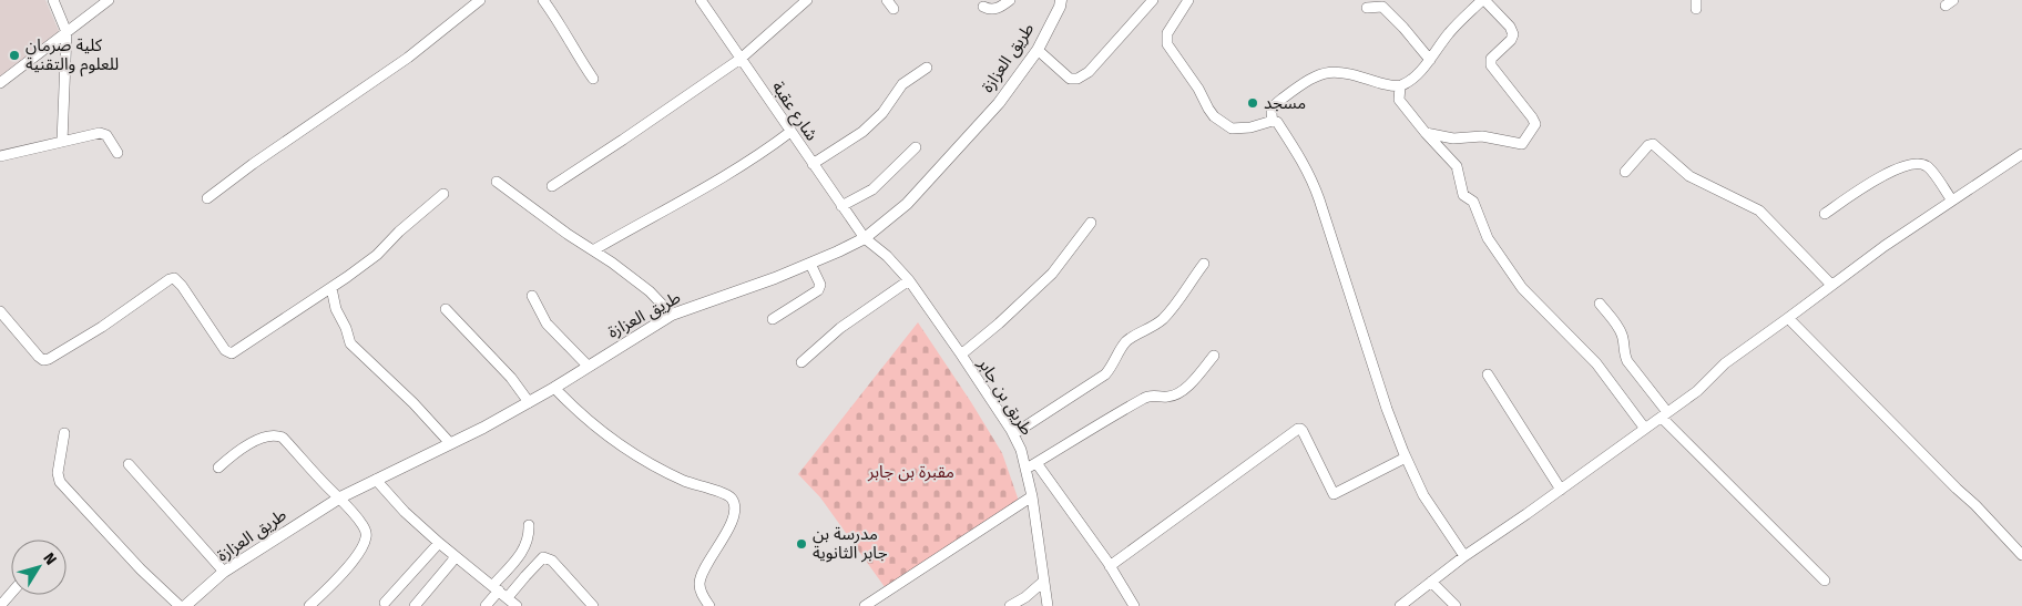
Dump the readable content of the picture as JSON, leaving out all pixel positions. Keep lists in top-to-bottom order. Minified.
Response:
{"streets":{"street":["طريق العزازة","شارع عقبة","طريق بن جابر"]},"crossings":[["طريق العزازة","شارع عقبة"],["طريق العزازة","طريق بن جابر"],["شارع عقبة","طريق بن جابر"]],"parks":["مقبرة بن جابر"],"places":["كلية صرمان للعلوم والتقنية","مسجد","مدرسة بن جابر الثانوية"],"north":"top right"}
